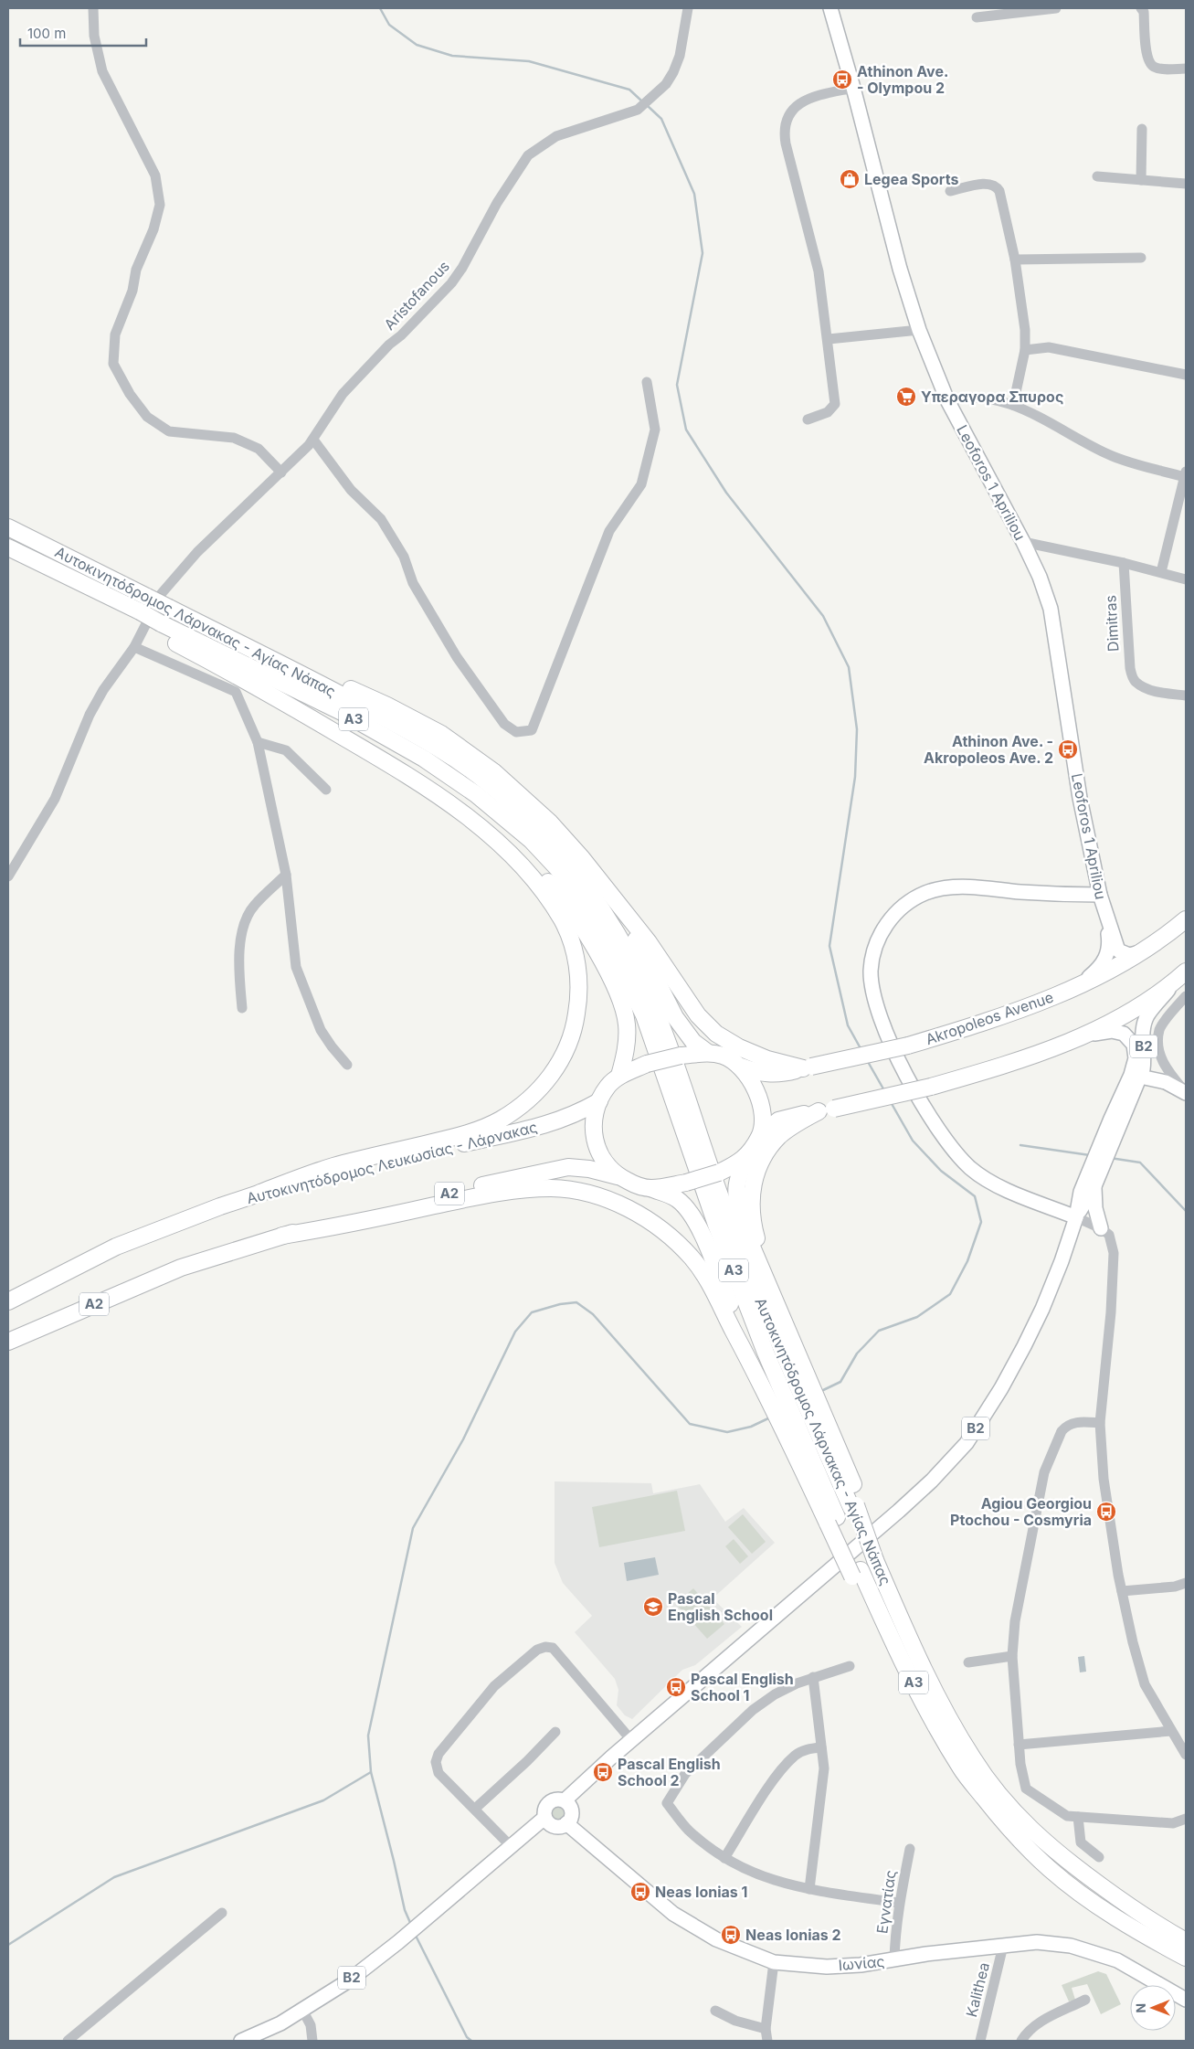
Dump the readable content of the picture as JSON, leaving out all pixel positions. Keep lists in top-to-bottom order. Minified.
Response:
{"streets":{"highway":["Αυτοκινητόδρομος Λάρνακας - Αγίας Νάπας","A3","Akropoleos Avenue","B2","Αυτοκινητόδρομος Λευκωσίας - Λάρνακας","A2"],"main road":["Leoforos 1 Apriliou","Ιωνίας"],"street":["Aristofanous","Dimitras","Εγνατίας","Kalithea"]},"crossings":[["Aristofanous","Αυτοκινητόδρομος Λάρνακας - Αγίας Νάπας"],["Leoforos 1 Apriliou","Akropoleos Avenue"],["Akropoleos Avenue","B2"],["Akropoleos Avenue","Αυτοκινητόδρομος Λευκωσίας - Λάρνακας"],["Akropoleos Avenue","A2"],["B2","Αυτοκινητόδρομος Λευκωσίας - Λάρνακας"],["B2","A2"],["B2","Ιωνίας"],["Αυτοκινητόδρομος Λευκωσίας - Λάρνακας","A2"],["Εγνατίας","Ιωνίας"],["Ιωνίας","Kalithea"]],"places":{"bus stop":["Athinon Ave. - Olympou 2","Athinon Ave. - Akropoleos Ave. 2","Agiou Georgiou Ptochou - Cosmyria","Pascal English School 1","Pascal English School 2","Neas Ionias 1","Neas Ionias 2"],"shop":["Legea Sports"],"supermarket":["Υπεραγορα Σπυρος"],"school or university":["Pascal English School"]},"scale_bar":"100 m","north":"left"}
